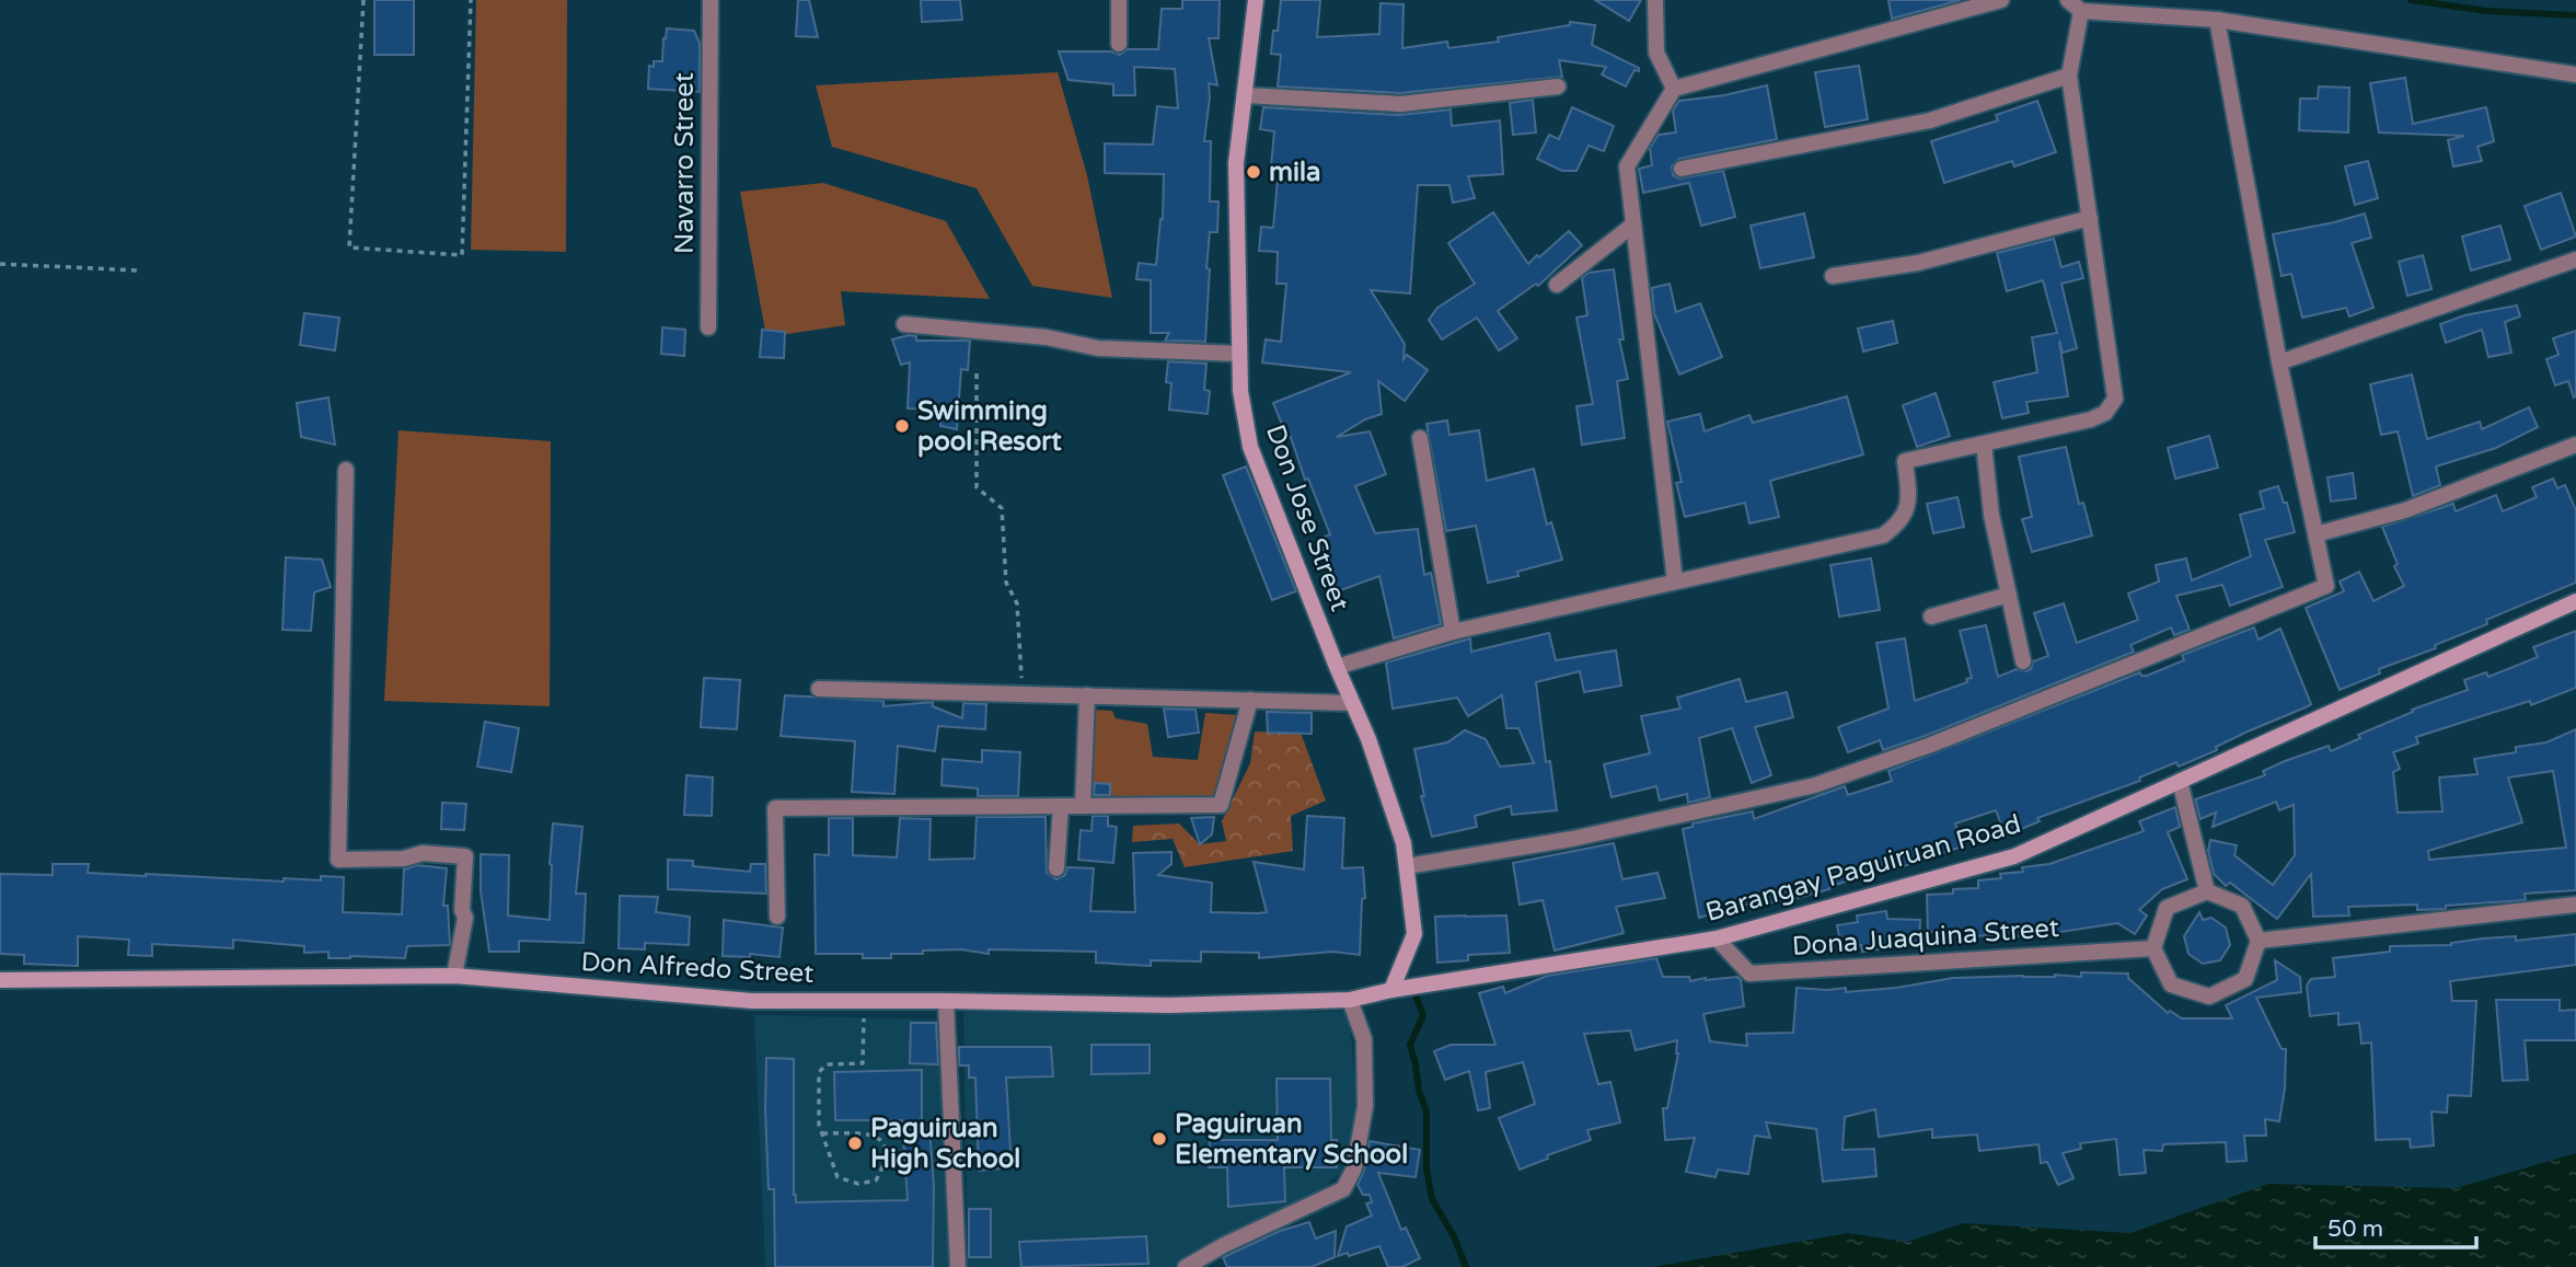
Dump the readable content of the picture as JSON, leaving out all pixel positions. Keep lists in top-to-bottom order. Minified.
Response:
{"streets":{"street":["Navarro Street","Don Jose Street","Barangay Paguiruan Road","Dona Juaquina Street","Don Alfredo Street"]},"crossings":[["Don Jose Street","Barangay Paguiruan Road"],["Don Jose Street","Don Alfredo Street"],["Barangay Paguiruan Road","Dona Juaquina Street"],["Barangay Paguiruan Road","Don Alfredo Street"]],"places":["mila","Swimming pool Resort","Paguiruan Elementary School","Paguiruan High School"],"scale_bar":"50 m"}
